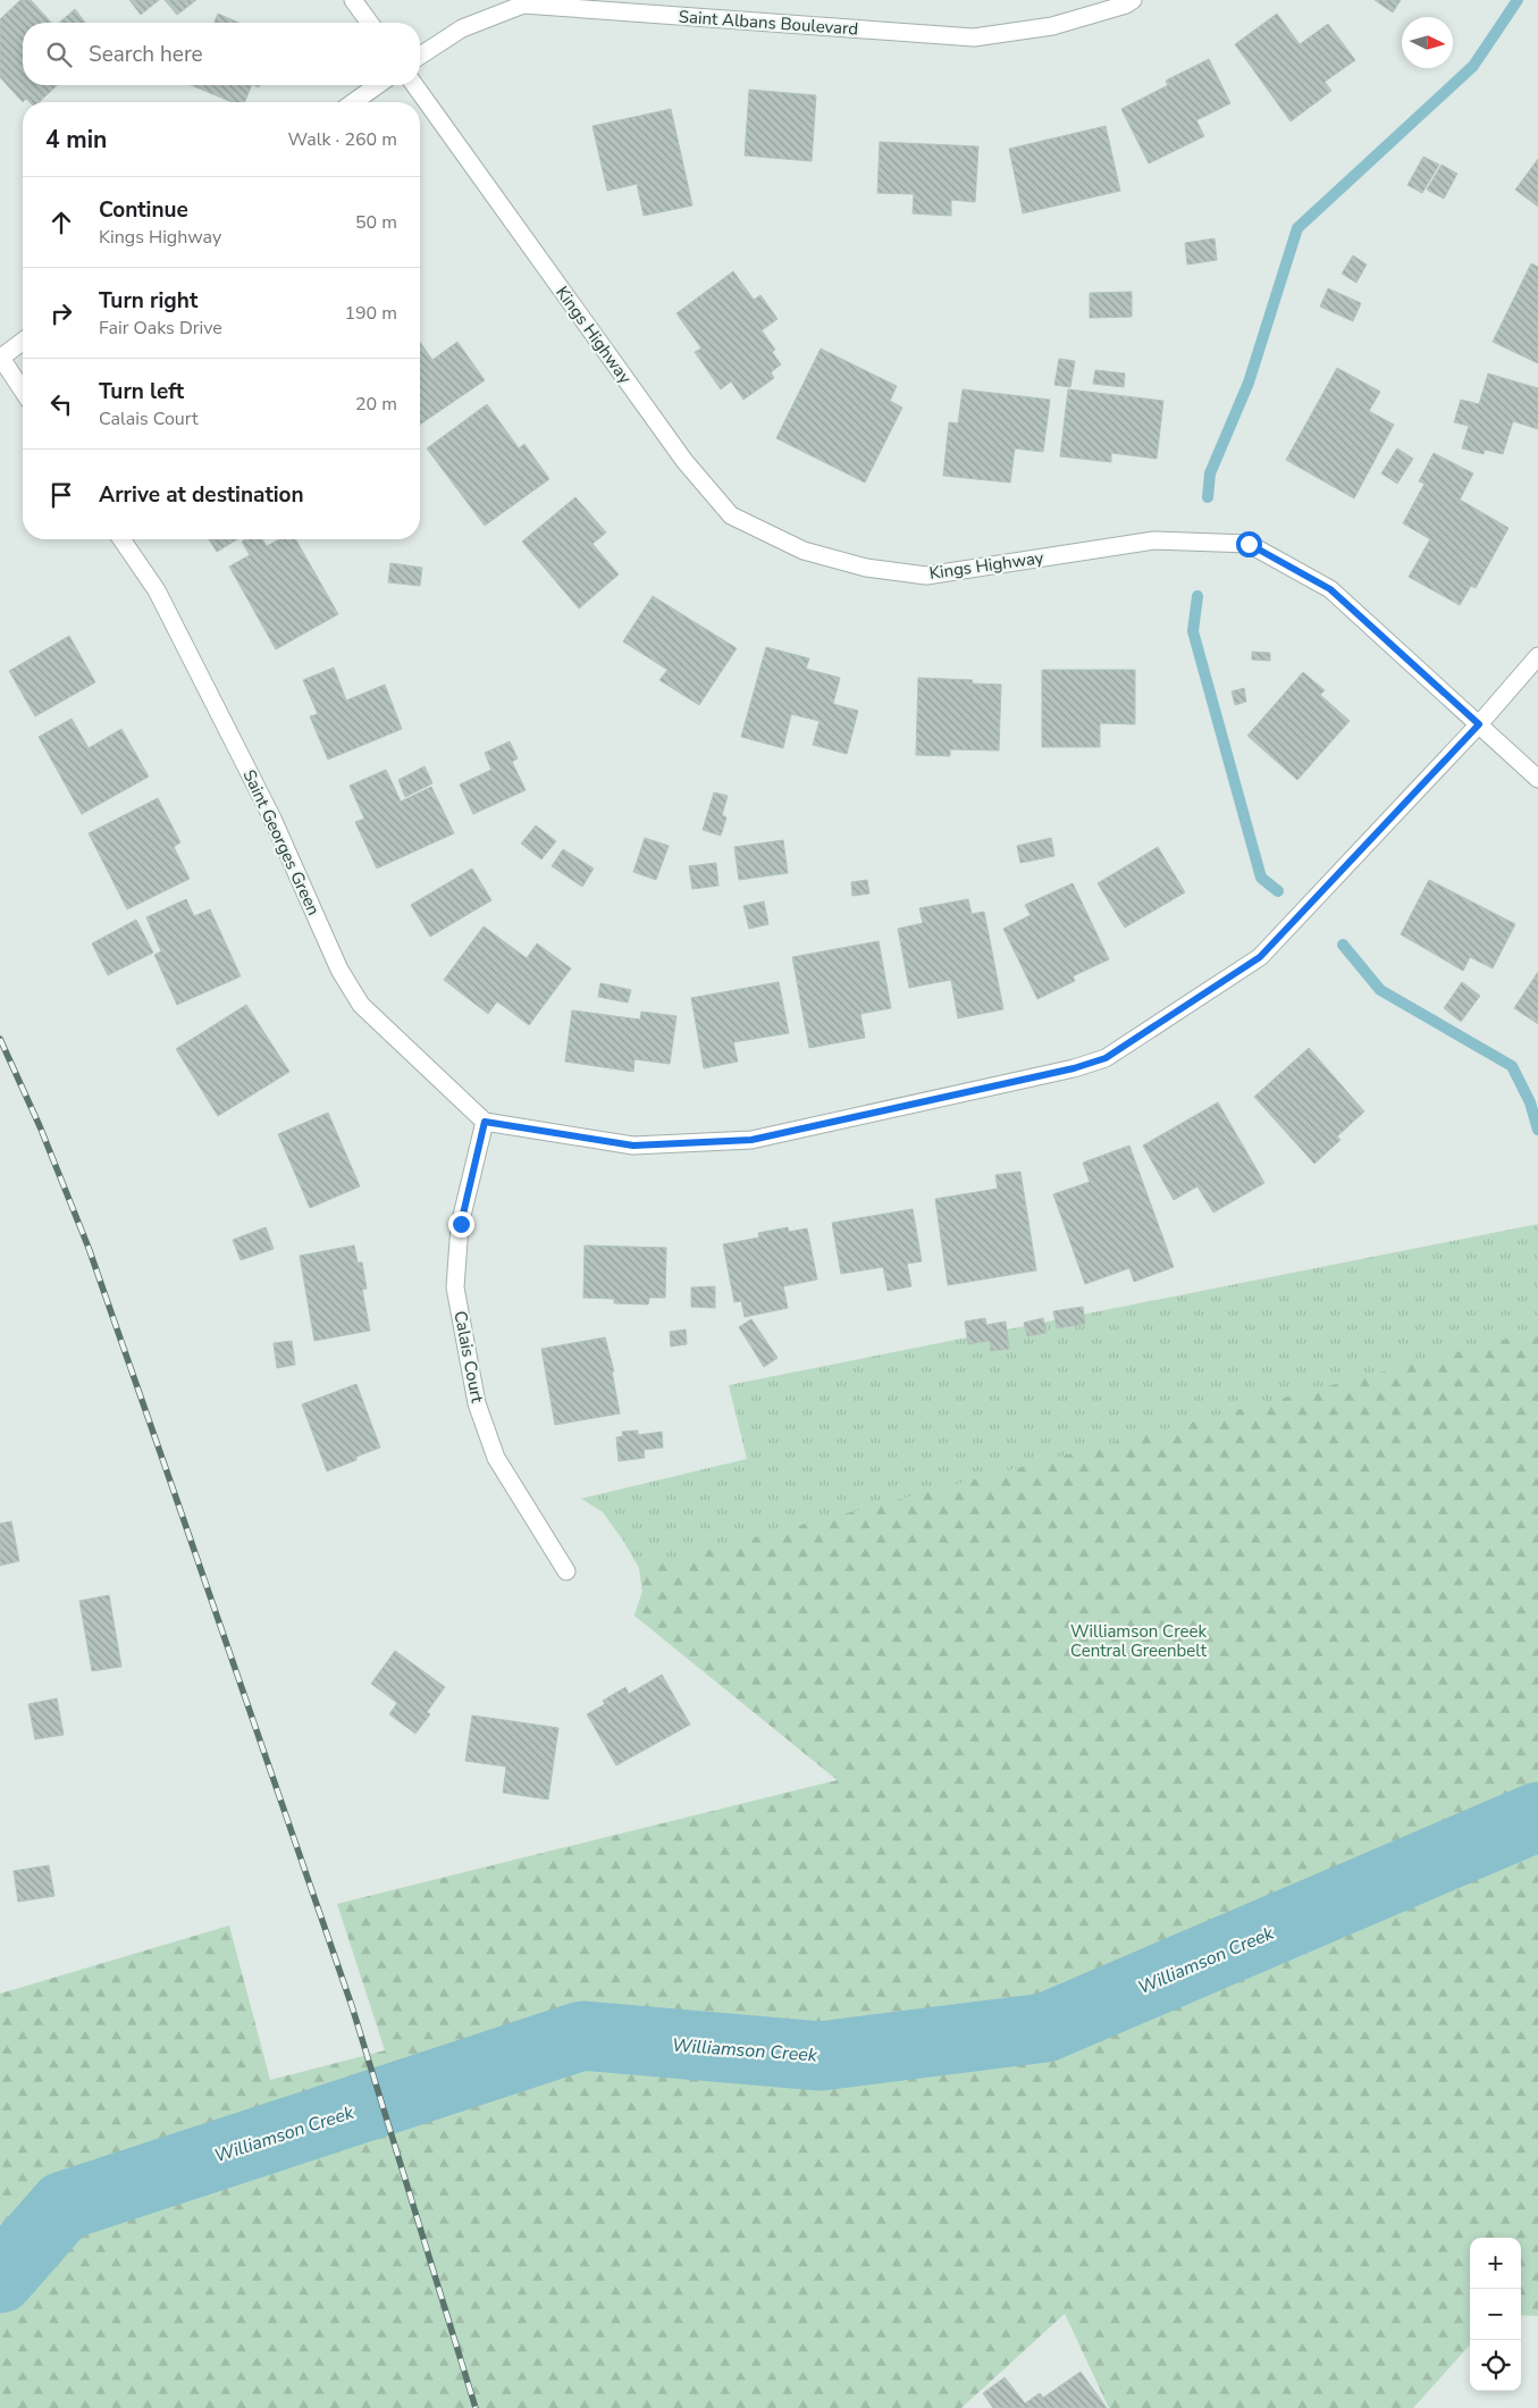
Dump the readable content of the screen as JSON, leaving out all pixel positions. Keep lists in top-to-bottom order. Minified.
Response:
{"streets":{"street":["Saint Albans Boulevard","Kings Highway","Saint Georges Green","Calais Court"]},"crossings":[["Saint Georges Green","Calais Court"]],"water":["Williamson Creek"],"parks":["Williamson Creek Central Greenbelt"],"north":"right","page":{"search":"Search here","heading":["4 min","Walk · 260 m"],"list":[["Continue","Kings Highway","50 m"],["Turn right","Fair Oaks Drive","190 m"],["Turn left","Calais Court","20 m"],"Arrive at destination"],"map_buttons":["+","−"]}}
